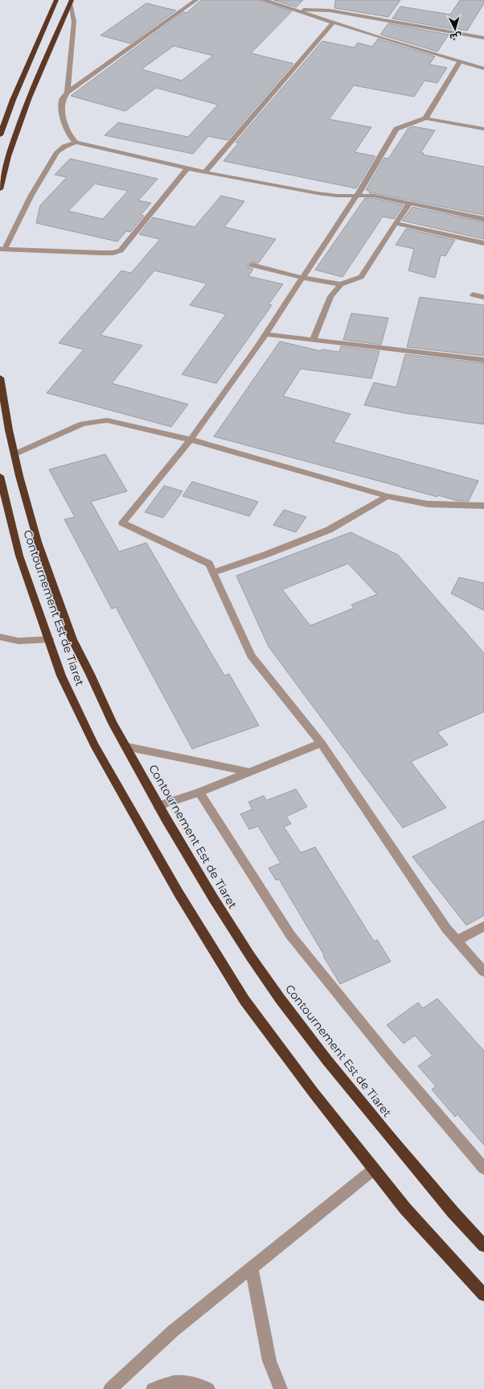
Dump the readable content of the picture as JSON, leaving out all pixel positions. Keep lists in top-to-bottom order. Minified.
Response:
{"streets":{"highway":["Contournement Est de Tiaret"]},"north":"bottom"}
